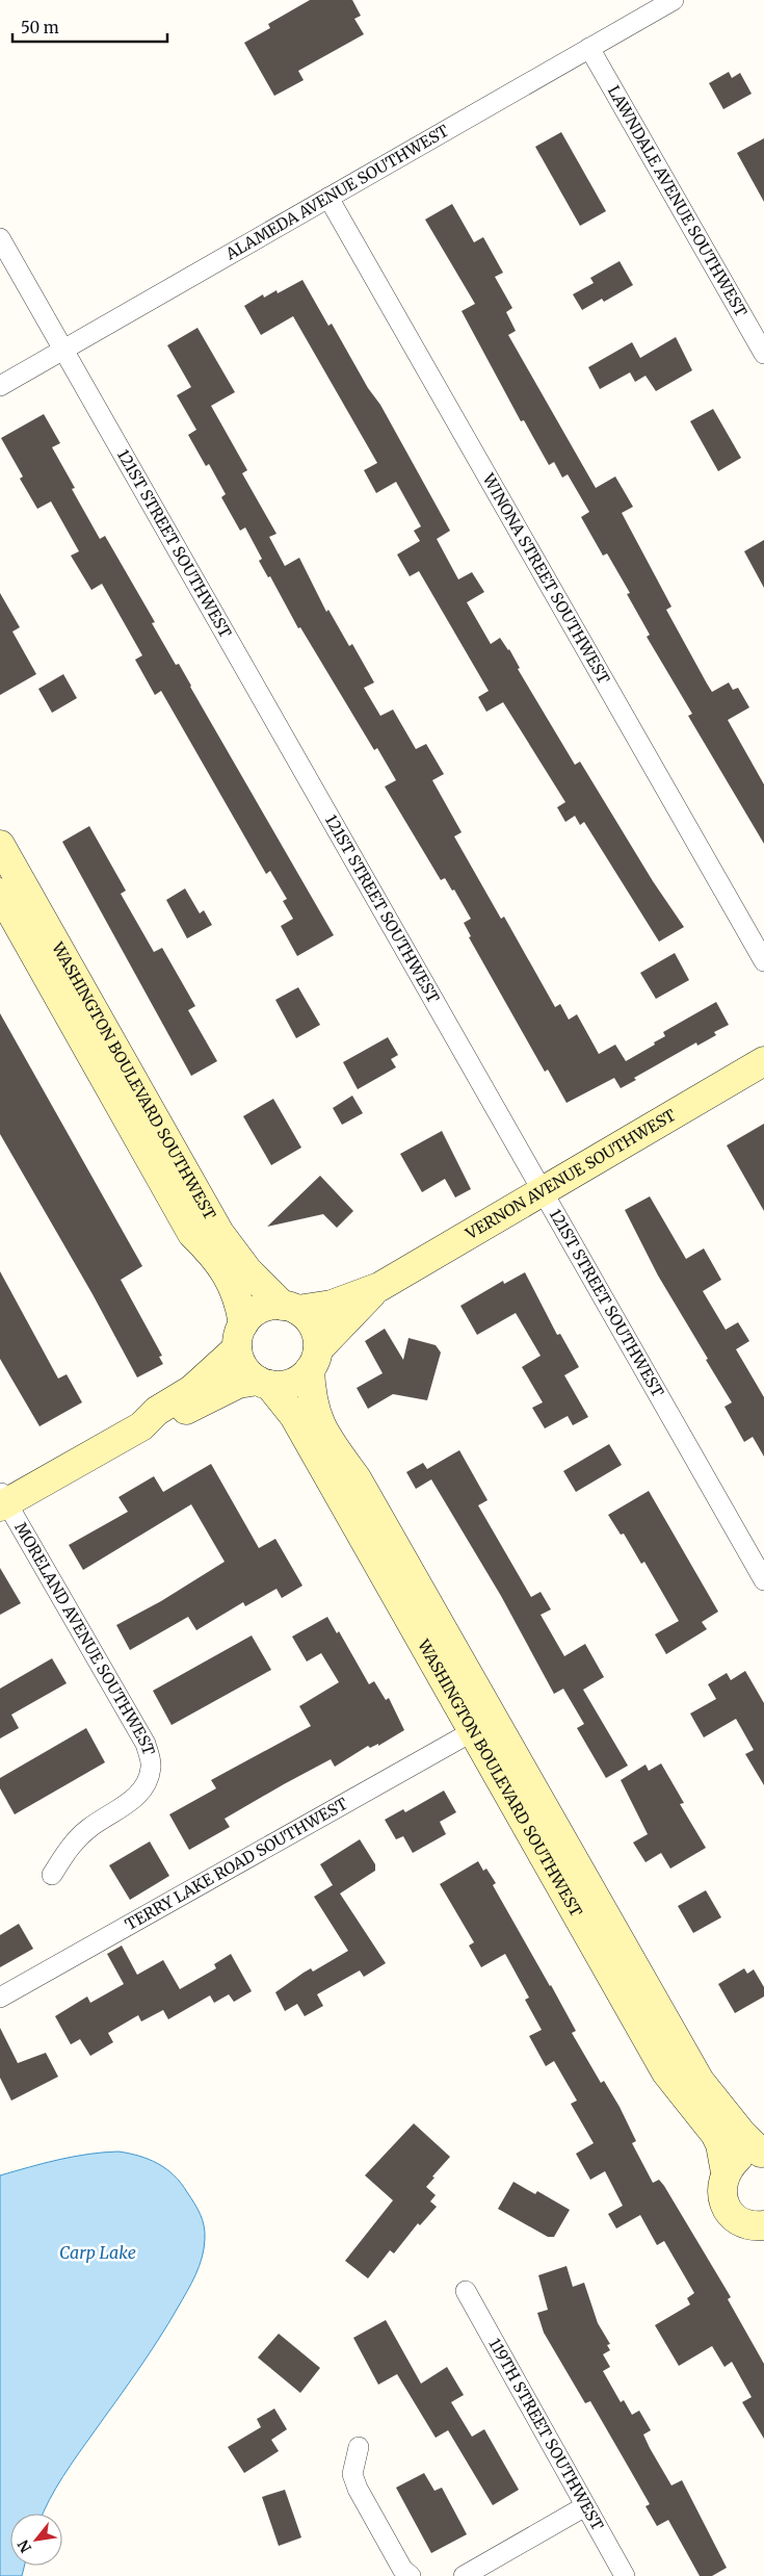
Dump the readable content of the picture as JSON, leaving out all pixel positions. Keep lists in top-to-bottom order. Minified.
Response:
{"streets":{"main road":["WASHINGTON BOULEVARD SOUTHWEST","VERNON AVENUE SOUTHWEST"],"street":["ALAMEDA AVENUE SOUTHWEST","LAWNDALE AVENUE SOUTHWEST","121ST STREET SOUTHWEST","WINONA STREET SOUTHWEST","MORELAND AVENUE SOUTHWEST","TERRY LAKE ROAD SOUTHWEST","119TH STREET SOUTHWEST"]},"crossings":[["ALAMEDA AVENUE SOUTHWEST","LAWNDALE AVENUE SOUTHWEST"],["ALAMEDA AVENUE SOUTHWEST","121ST STREET SOUTHWEST"],["ALAMEDA AVENUE SOUTHWEST","WINONA STREET SOUTHWEST"],["121ST STREET SOUTHWEST","VERNON AVENUE SOUTHWEST"],["WASHINGTON BOULEVARD SOUTHWEST","VERNON AVENUE SOUTHWEST"],["WASHINGTON BOULEVARD SOUTHWEST","TERRY LAKE ROAD SOUTHWEST"]],"water":["Carp Lake"],"scale_bar":"50 m","north":"bottom left"}
